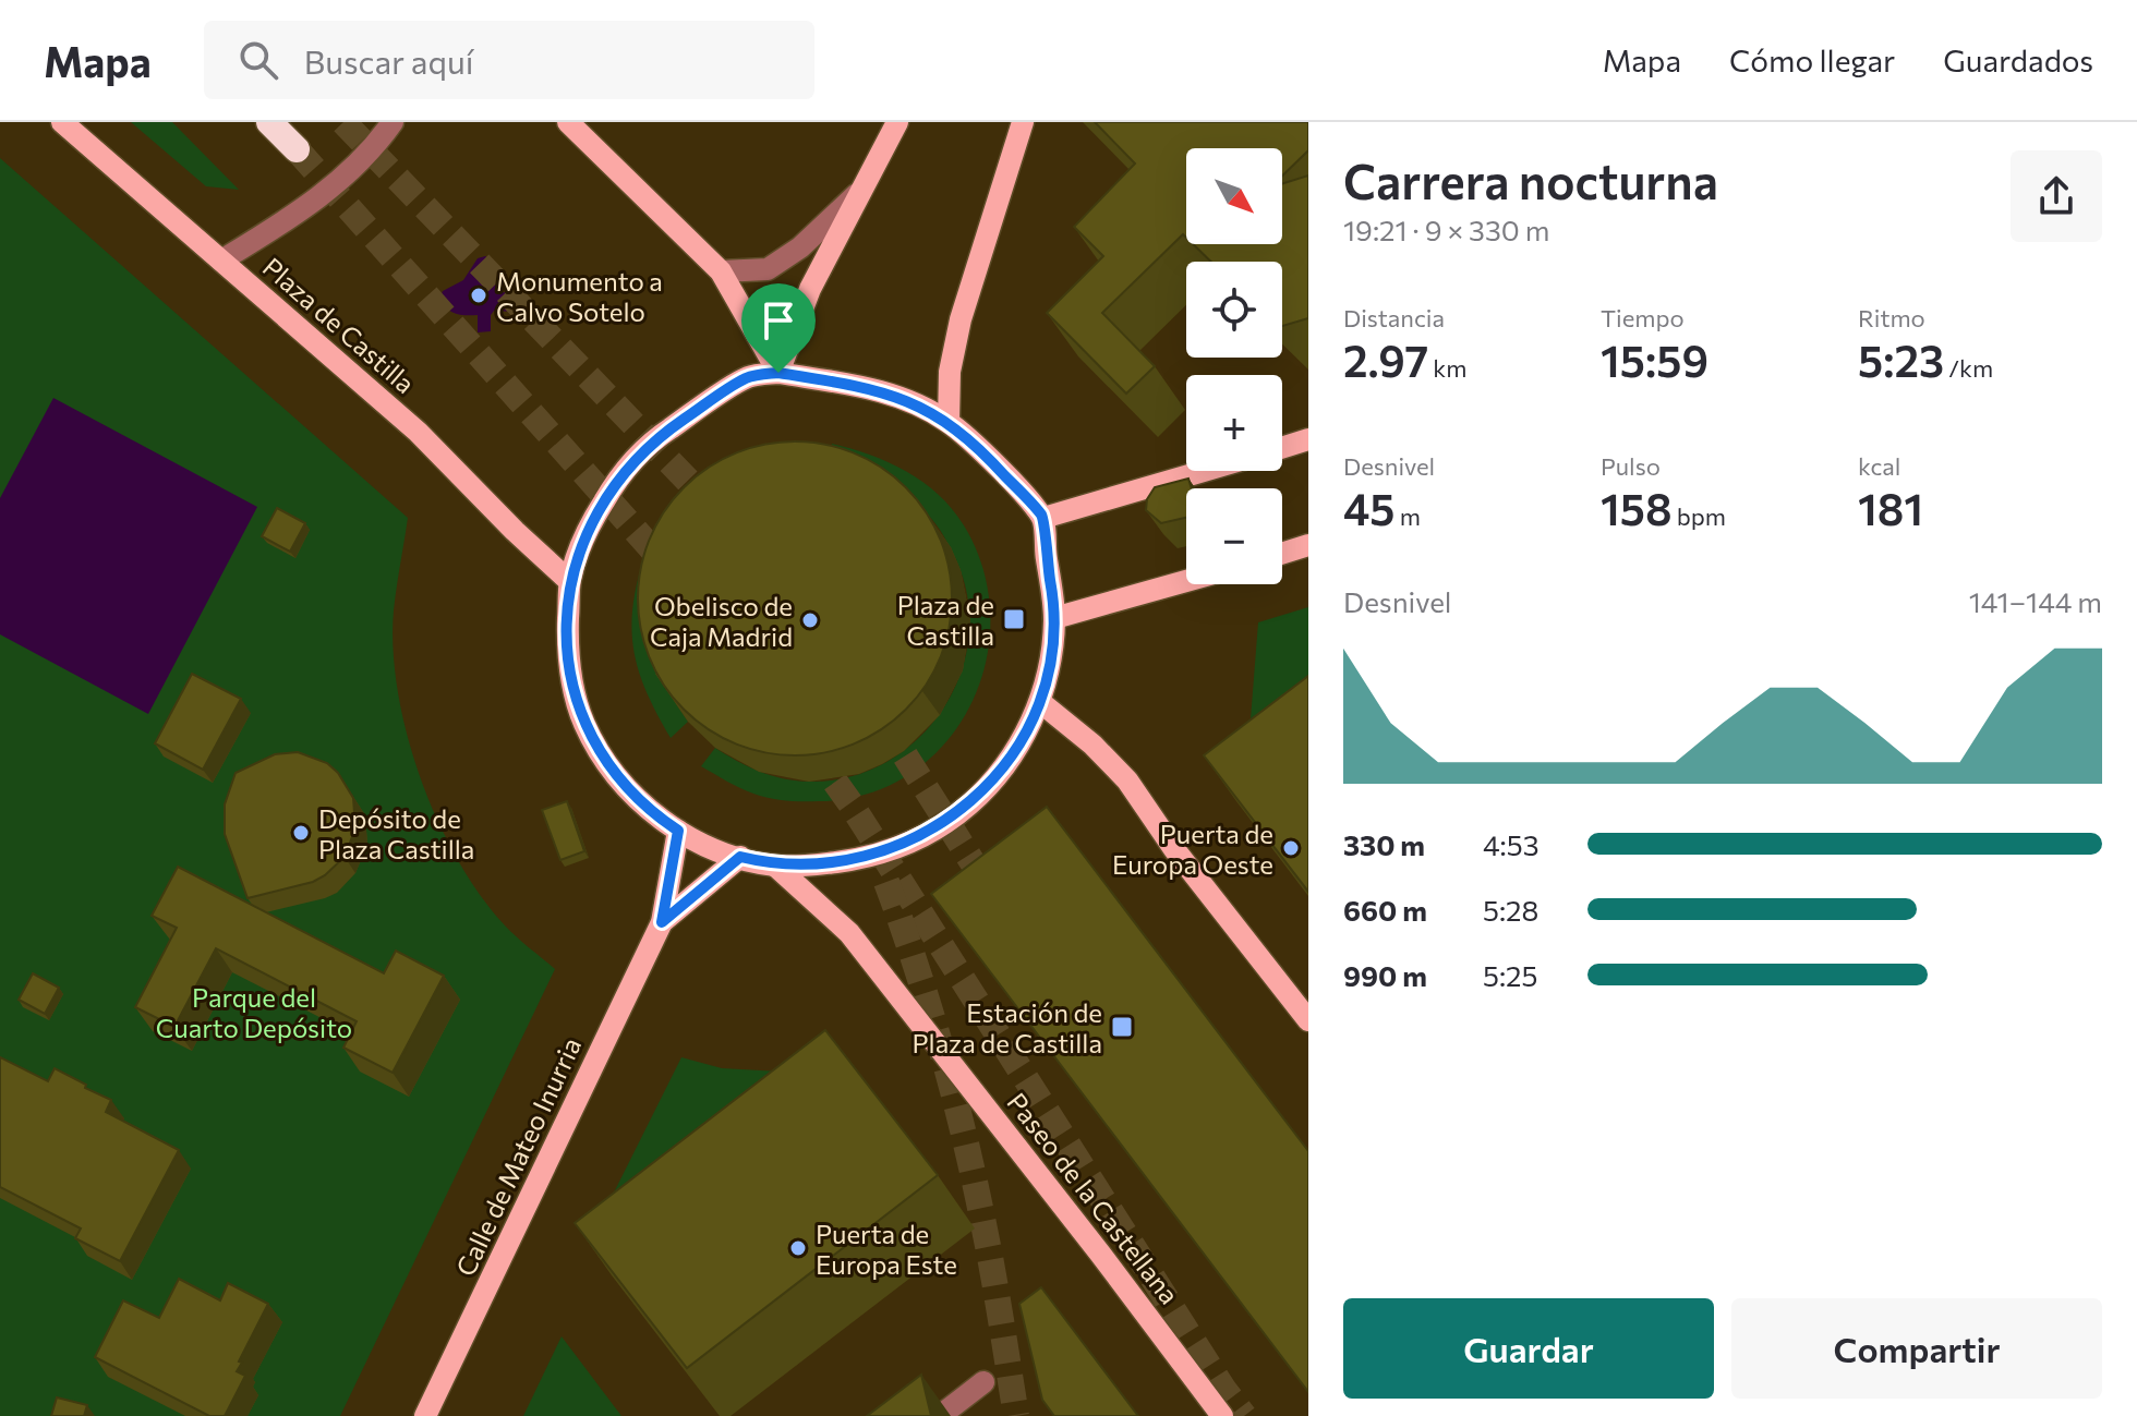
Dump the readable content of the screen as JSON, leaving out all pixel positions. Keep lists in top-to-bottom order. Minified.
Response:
{"streets":{"main road":["Plaza de Castilla","Calle de Mateo Inurria","Paseo de la Castellana"]},"parks":["Parque del Cuarto Depósito"],"places":{"other":["Monumento a Calvo Sotelo","Obelisco de Caja Madrid","Depósito de Plaza Castilla","Puerta de Europa Oeste","Puerta de Europa Este"],"transit":["Plaza de Castilla","Estación de Plaza de Castilla"]},"north":"bottom right","page":{"header":"Mapa","search":"Buscar aquí","nav":["Mapa","Cómo llegar","Guardados"],"heading":["Carrera nocturna","19:21 · 9 × 330 m"],"map_buttons":["+","−"],"stats":[["Distancia","2.97 km"],["Tiempo","15:59"],["Ritmo","5:23 /km"],["Desnivel","45 m"],["Pulso","158 bpm"],["kcal","181"]],"chart":["Desnivel","141–144 m"],"list":[{"name":"330 m","note":"4:53"},{"name":"660 m","note":"5:28"},{"name":"990 m","note":"5:25"}],"buttons":["Guardar","Compartir"]}}
